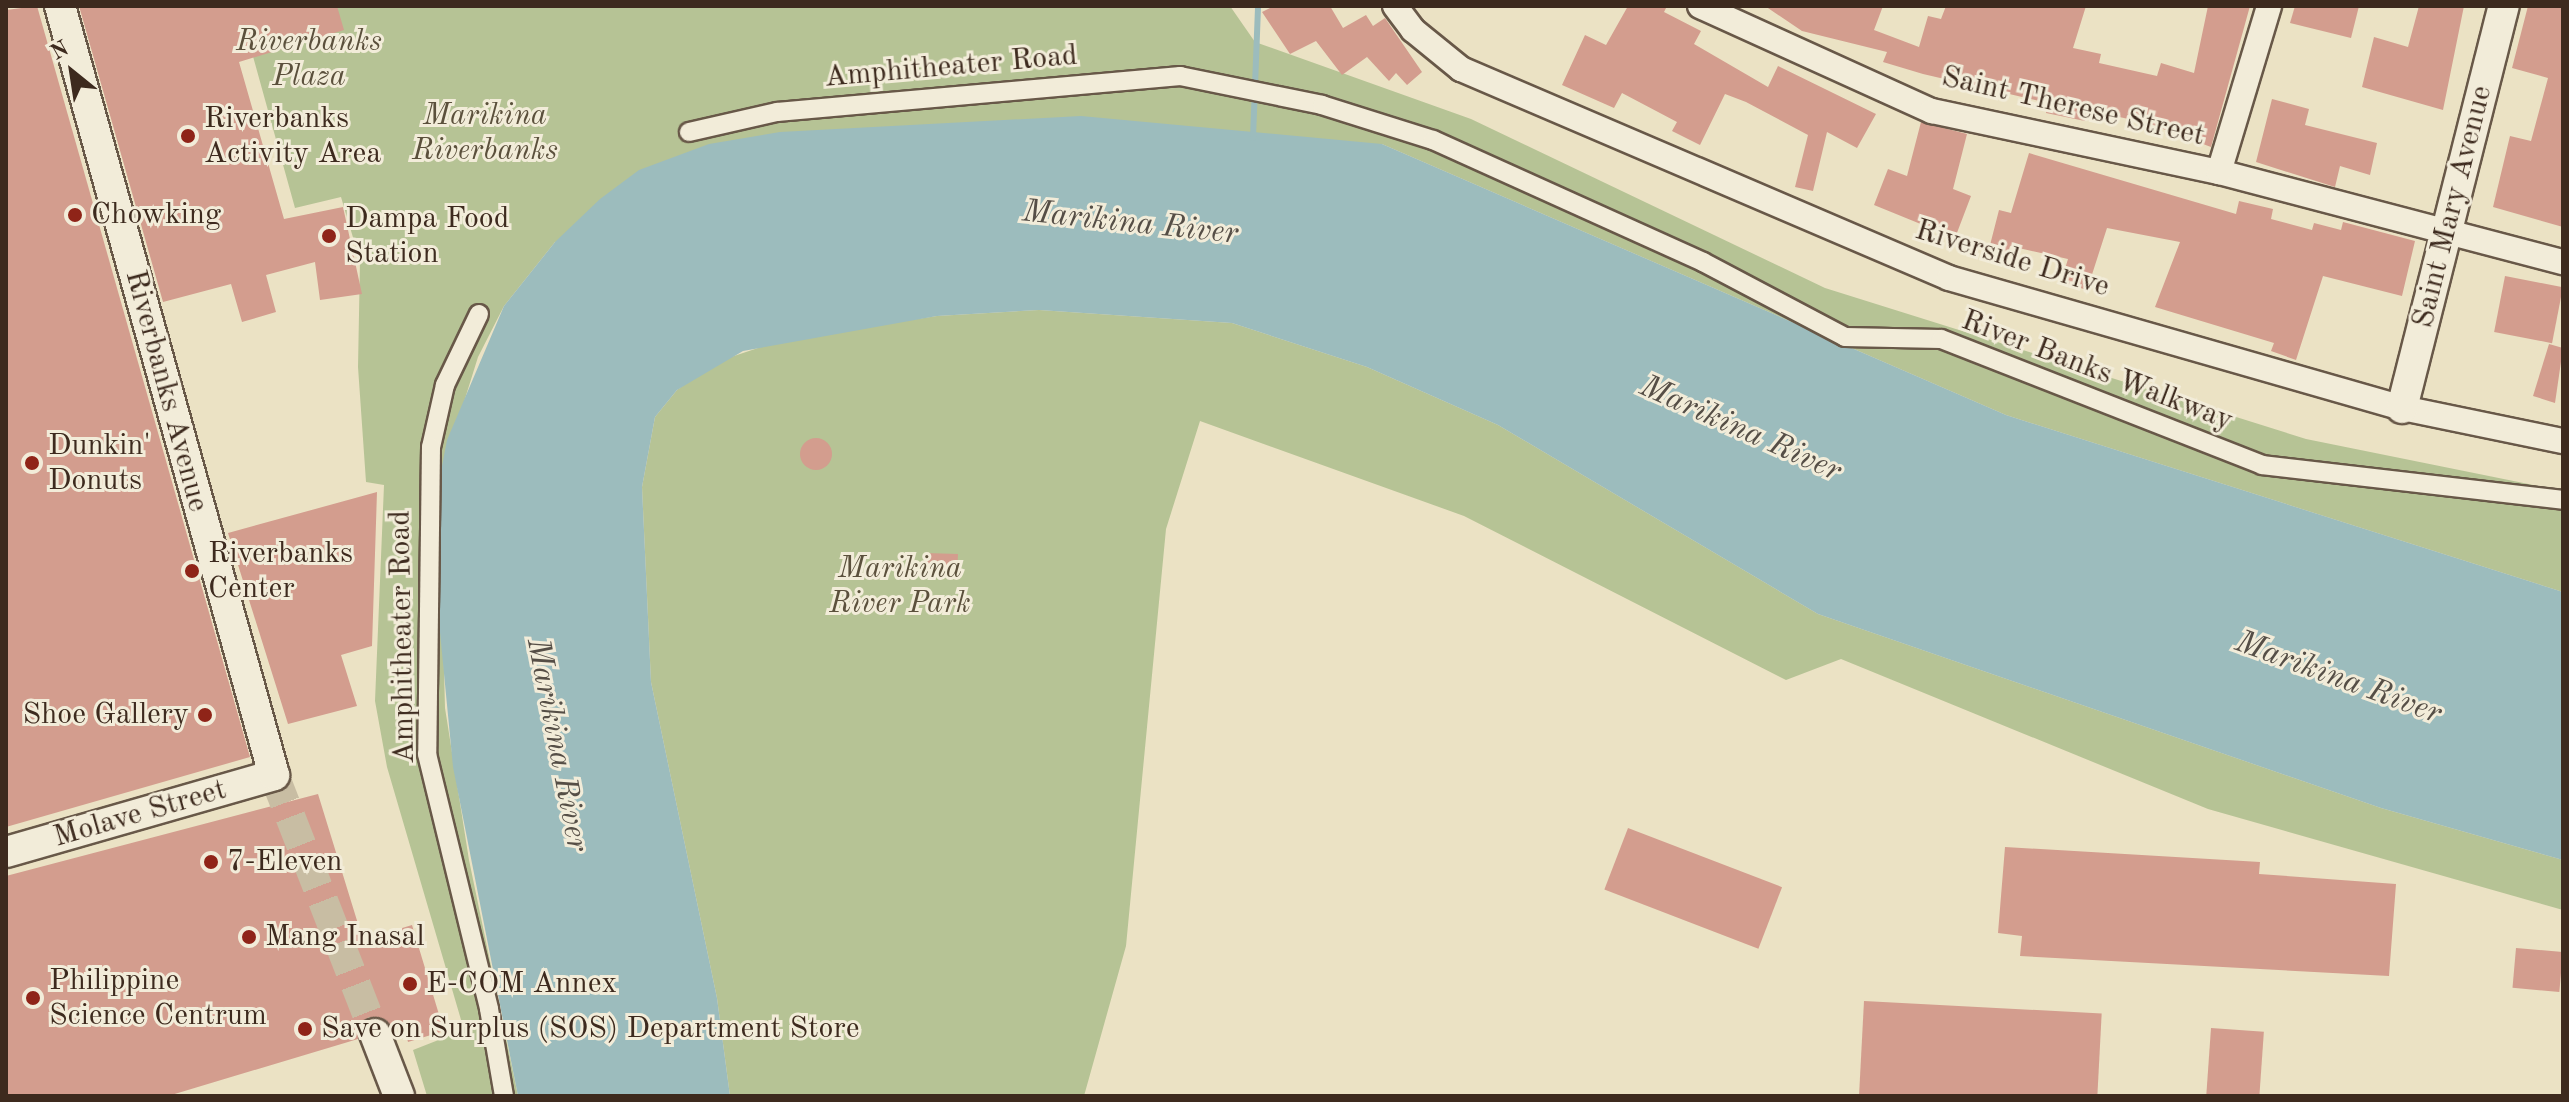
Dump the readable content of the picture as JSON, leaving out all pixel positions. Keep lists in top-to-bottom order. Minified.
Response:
{"streets":{"street":["Amphitheater Road","Saint Therese Street","Saint Mary Avenue","Riverside Drive","River Banks Walkway","Riverbanks Avenue","Molave Street"]},"crossings":[["Amphitheater Road","River Banks Walkway"],["Saint Therese Street","Saint Mary Avenue"],["Saint Mary Avenue","Riverside Drive"],["Riverbanks Avenue","Molave Street"]],"water":["Marikina River"],"parks":["Riverbanks Plaza","Marikina Riverbanks","Marikina River Park"],"places":["Riverbanks Activity Area","Chowking","Dampa Food Station","Dunkin' Donuts","Riverbanks Center","Shoe Gallery","7-Eleven","Mang Inasal","E-COM Annex","Philippine Science Centrum","Save on Surplus (SOS) Department Store"],"north":"top left"}
